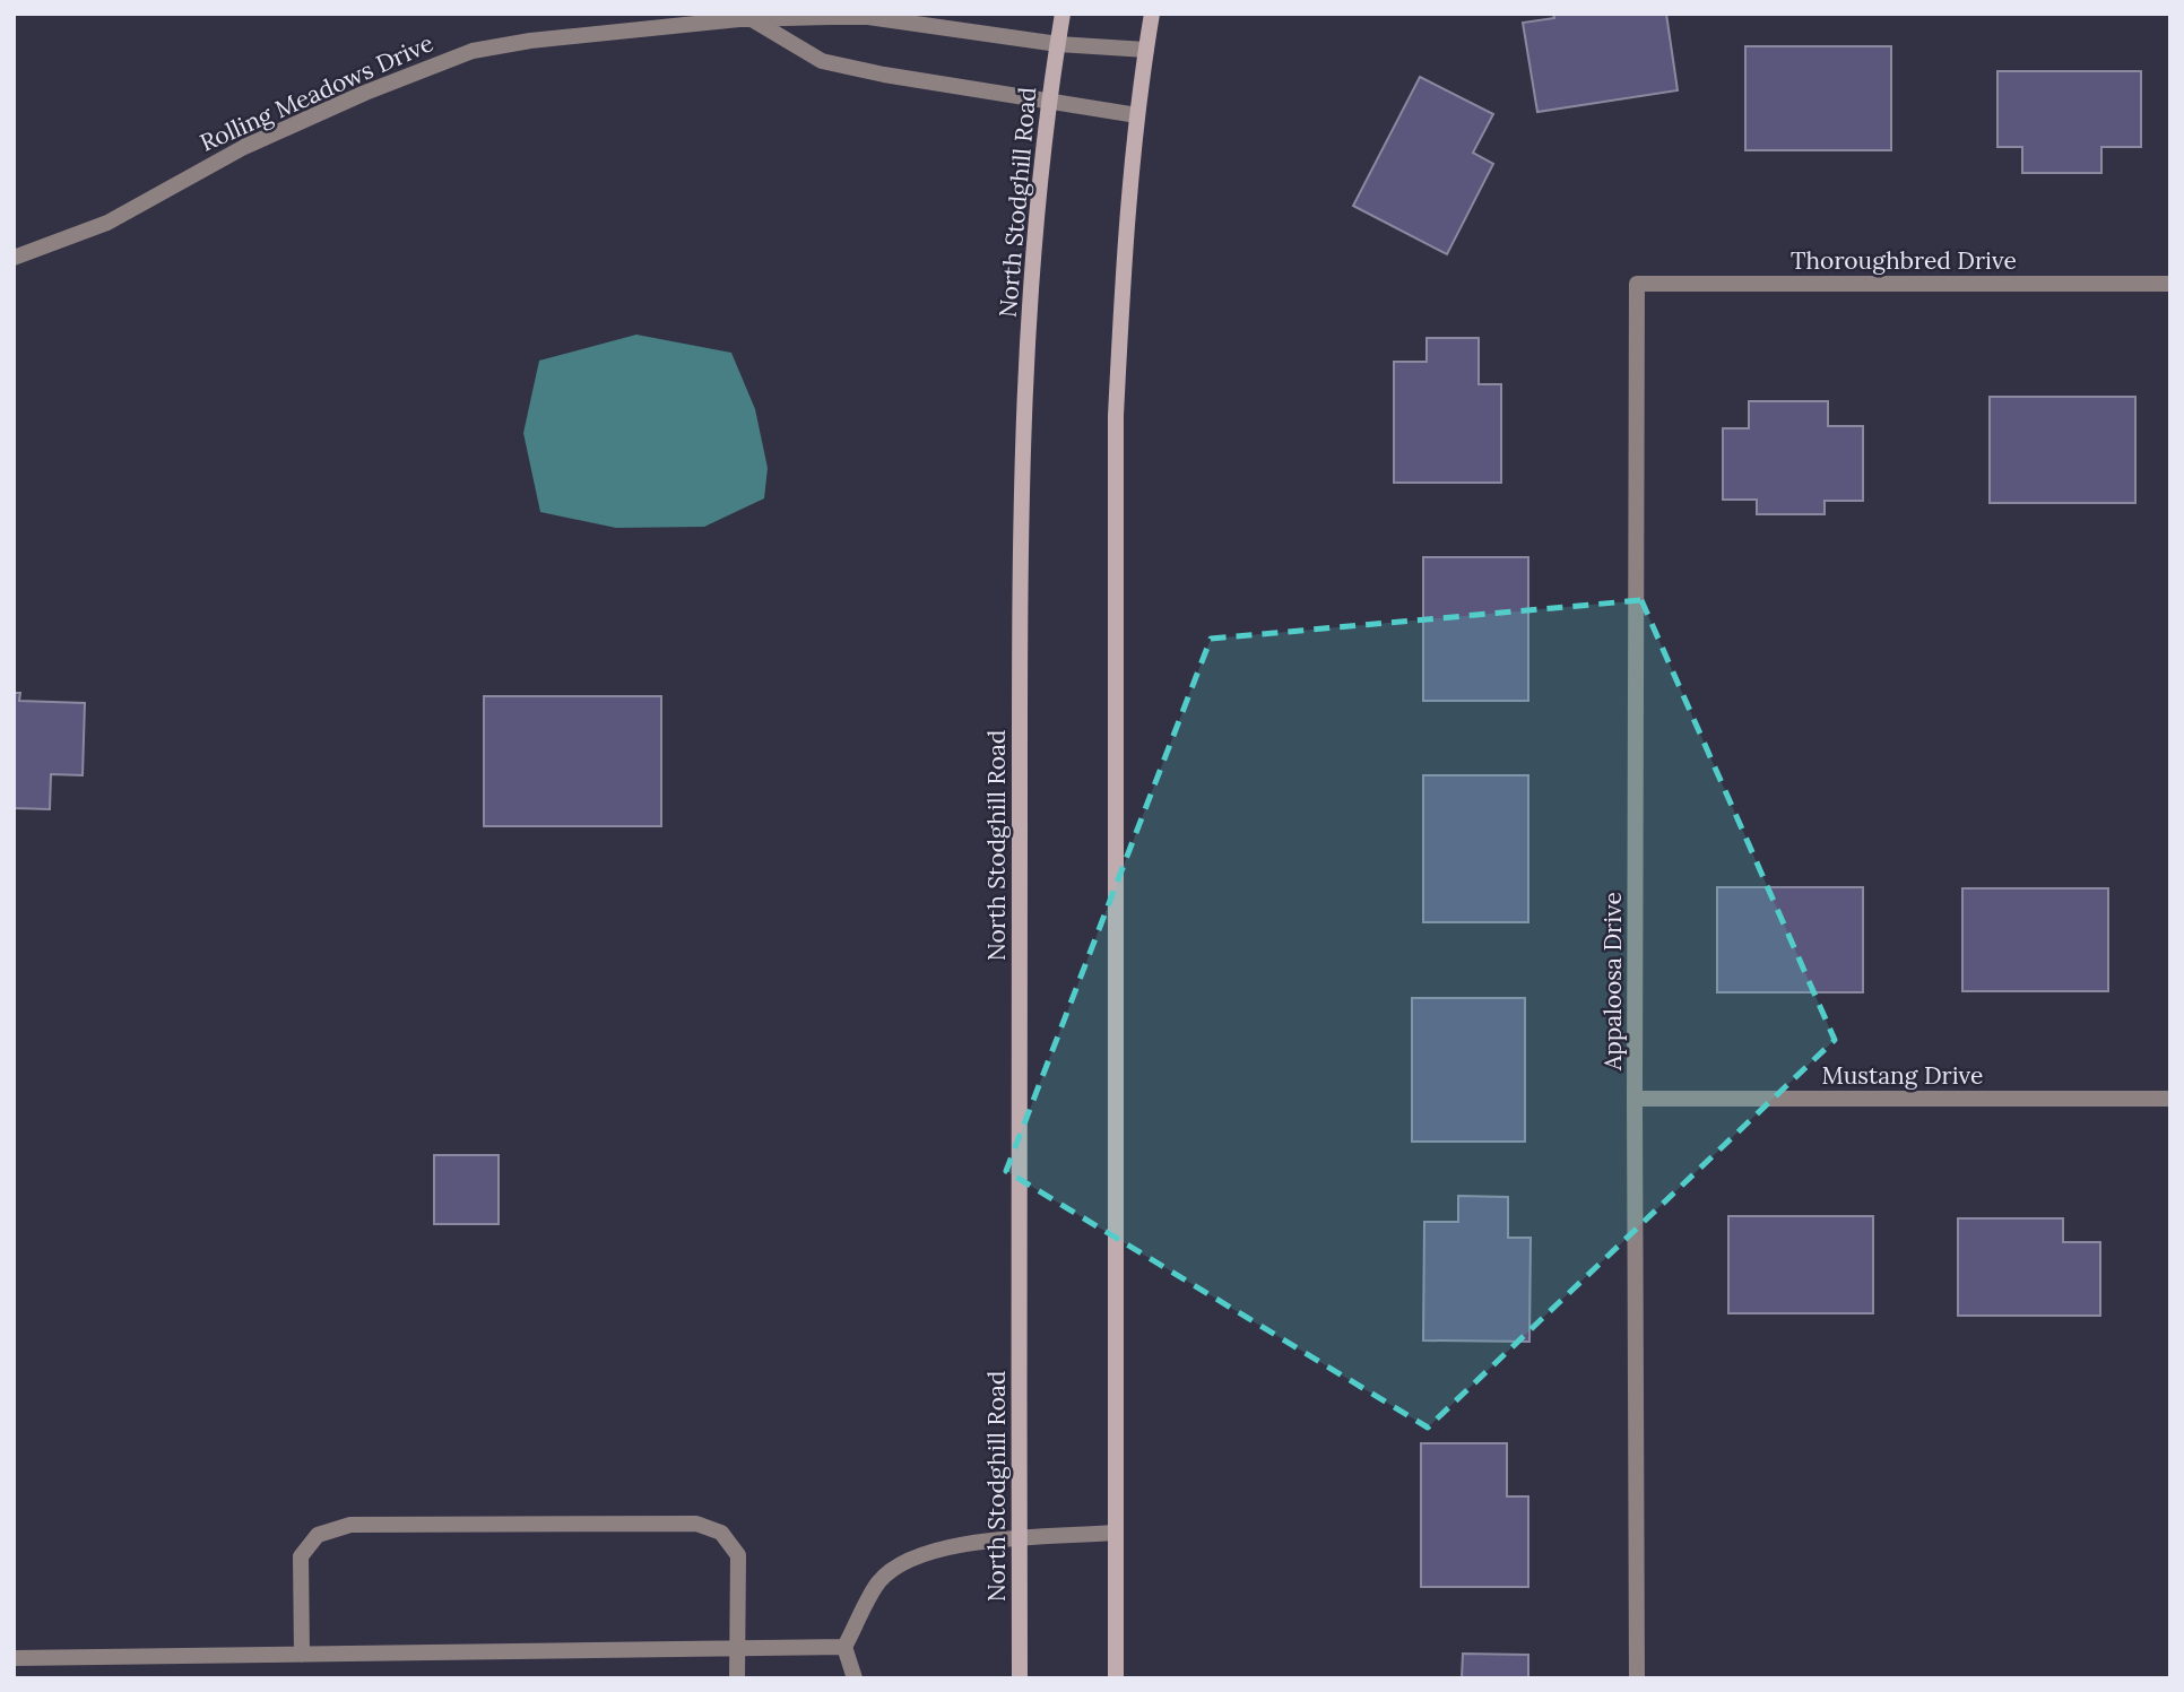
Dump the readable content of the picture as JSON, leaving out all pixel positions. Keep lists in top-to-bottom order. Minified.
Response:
{"streets":{"main road":["North Stodghill Road"],"street":["Rolling Meadows Drive","Thoroughbred Drive","Appaloosa Drive","Mustang Drive"]},"crossings":[["Rolling Meadows Drive","North Stodghill Road"],["Thoroughbred Drive","Appaloosa Drive"],["Appaloosa Drive","Mustang Drive"]]}
